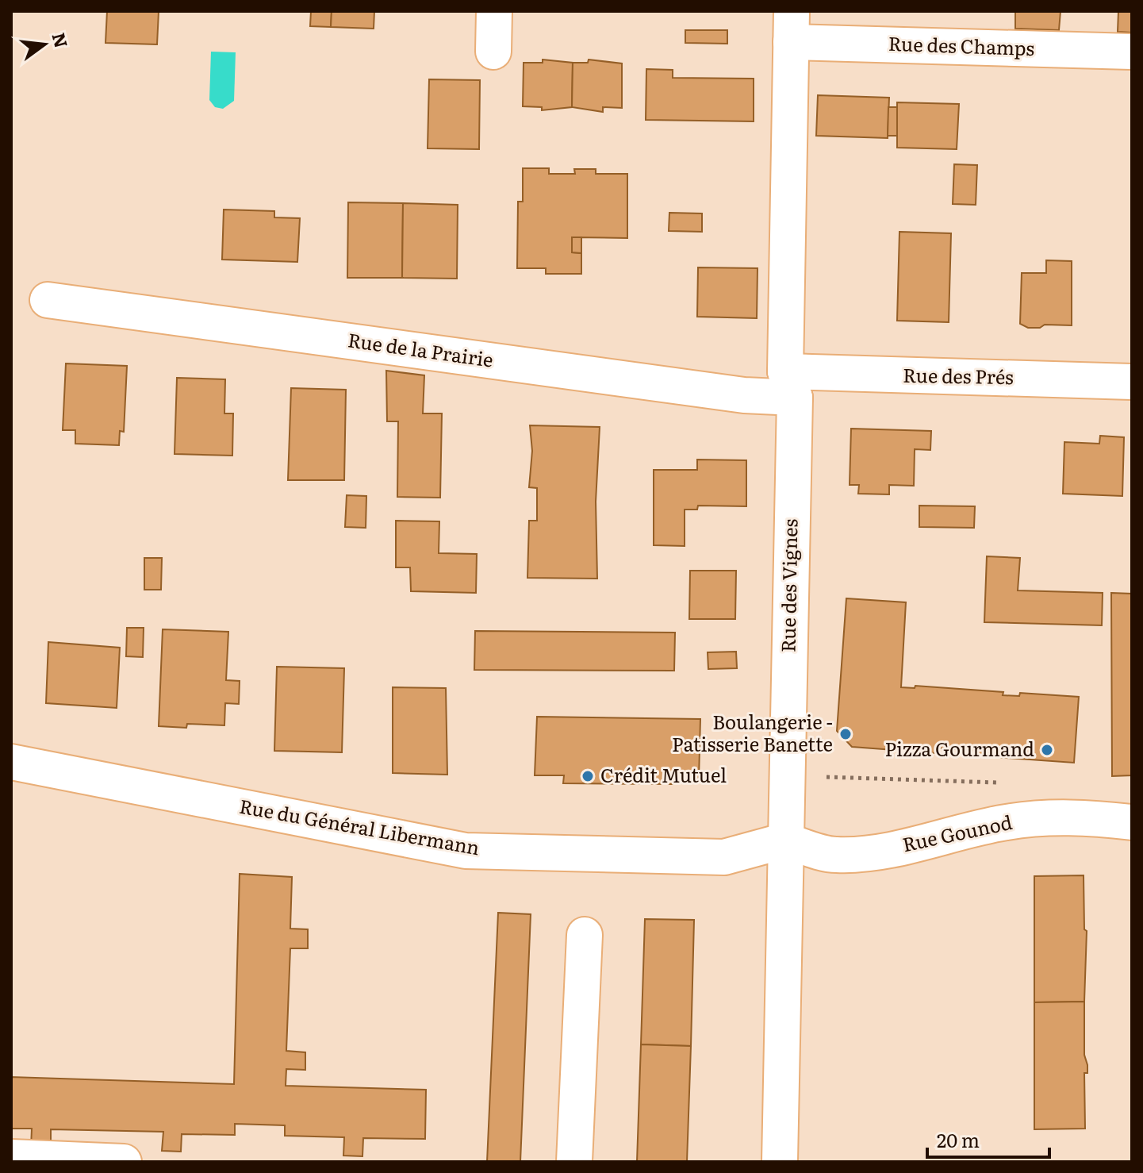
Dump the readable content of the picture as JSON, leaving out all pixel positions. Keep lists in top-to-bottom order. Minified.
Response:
{"streets":{"street":["Rue des Champs","Rue de la Prairie","Rue des Prés","Rue des Vignes","Rue du Général Libermann","Rue Gounod"]},"crossings":[["Rue des Champs","Rue des Vignes"],["Rue de la Prairie","Rue des Prés"],["Rue de la Prairie","Rue des Vignes"],["Rue des Prés","Rue des Vignes"],["Rue des Vignes","Rue du Général Libermann"],["Rue des Vignes","Rue Gounod"],["Rue du Général Libermann","Rue Gounod"]],"places":["Boulangerie - Patisserie Banette","Pizza Gourmand","Crédit Mutuel"],"scale_bar":"20 m","north":"right"}
